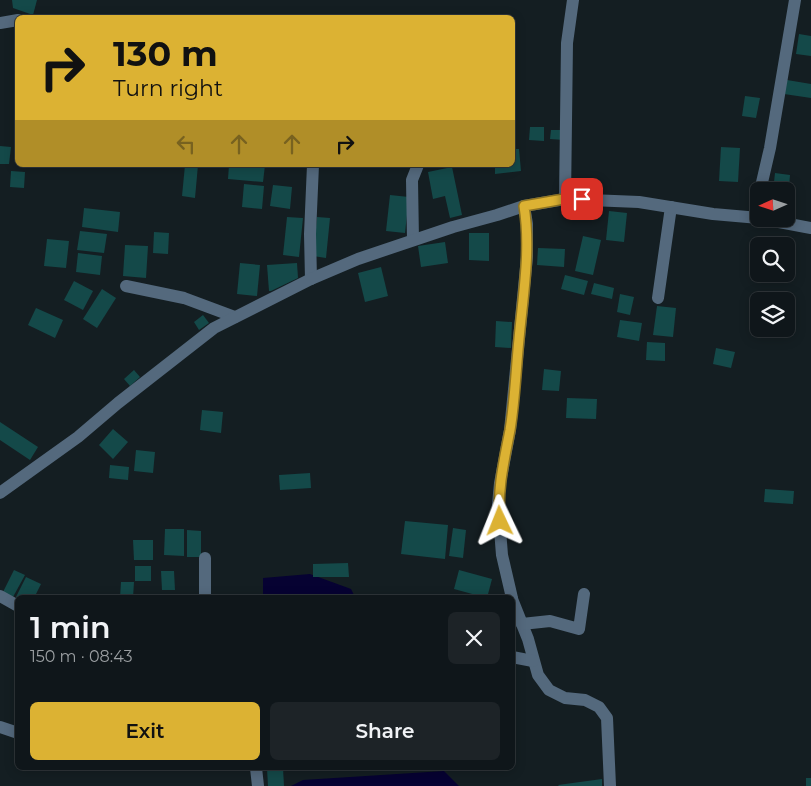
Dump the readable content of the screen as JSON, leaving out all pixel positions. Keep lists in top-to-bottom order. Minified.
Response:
{"north":"left","page":{"turn":["130 m","Turn right"],"heading":["1 min","150 m · 08:43"],"buttons":["Exit","Share"]}}
